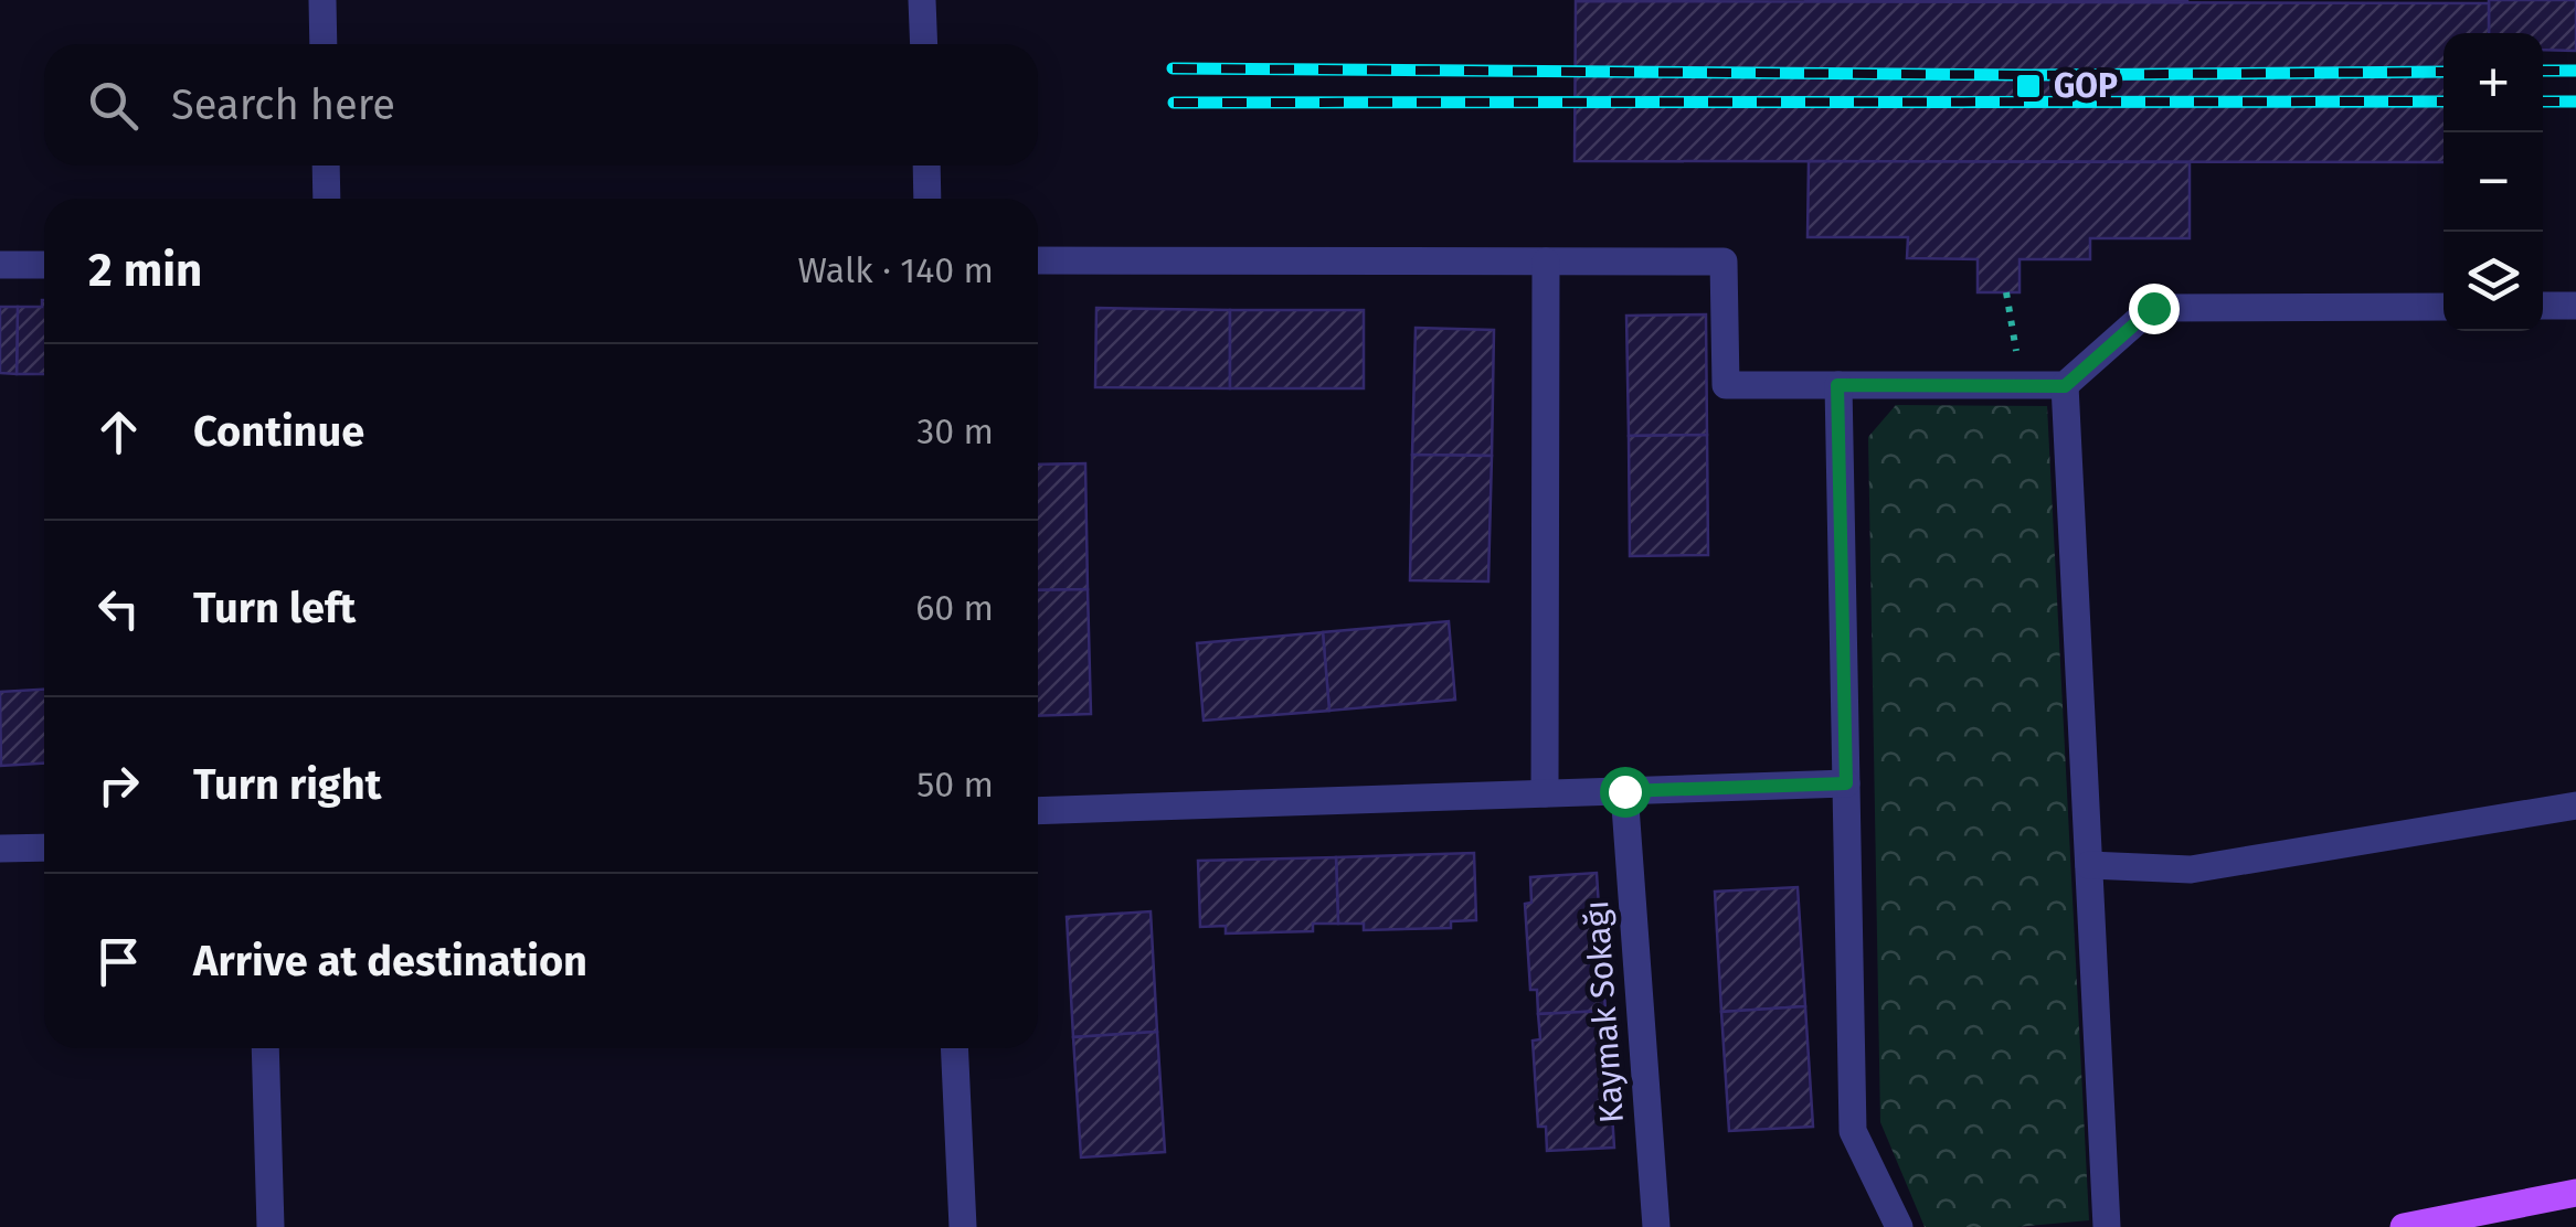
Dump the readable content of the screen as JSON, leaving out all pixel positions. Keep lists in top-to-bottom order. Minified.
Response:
{"streets":{"street":["Kaymak Sokağı"]},"places":{"transit":["GOP"]},"page":{"map_buttons":["+","−"],"search":"Search here","heading":["2 min","Walk · 140 m"],"list":[["Continue","30 m"],["Turn left","60 m"],["Turn right","50 m"],"Arrive at destination"]}}
